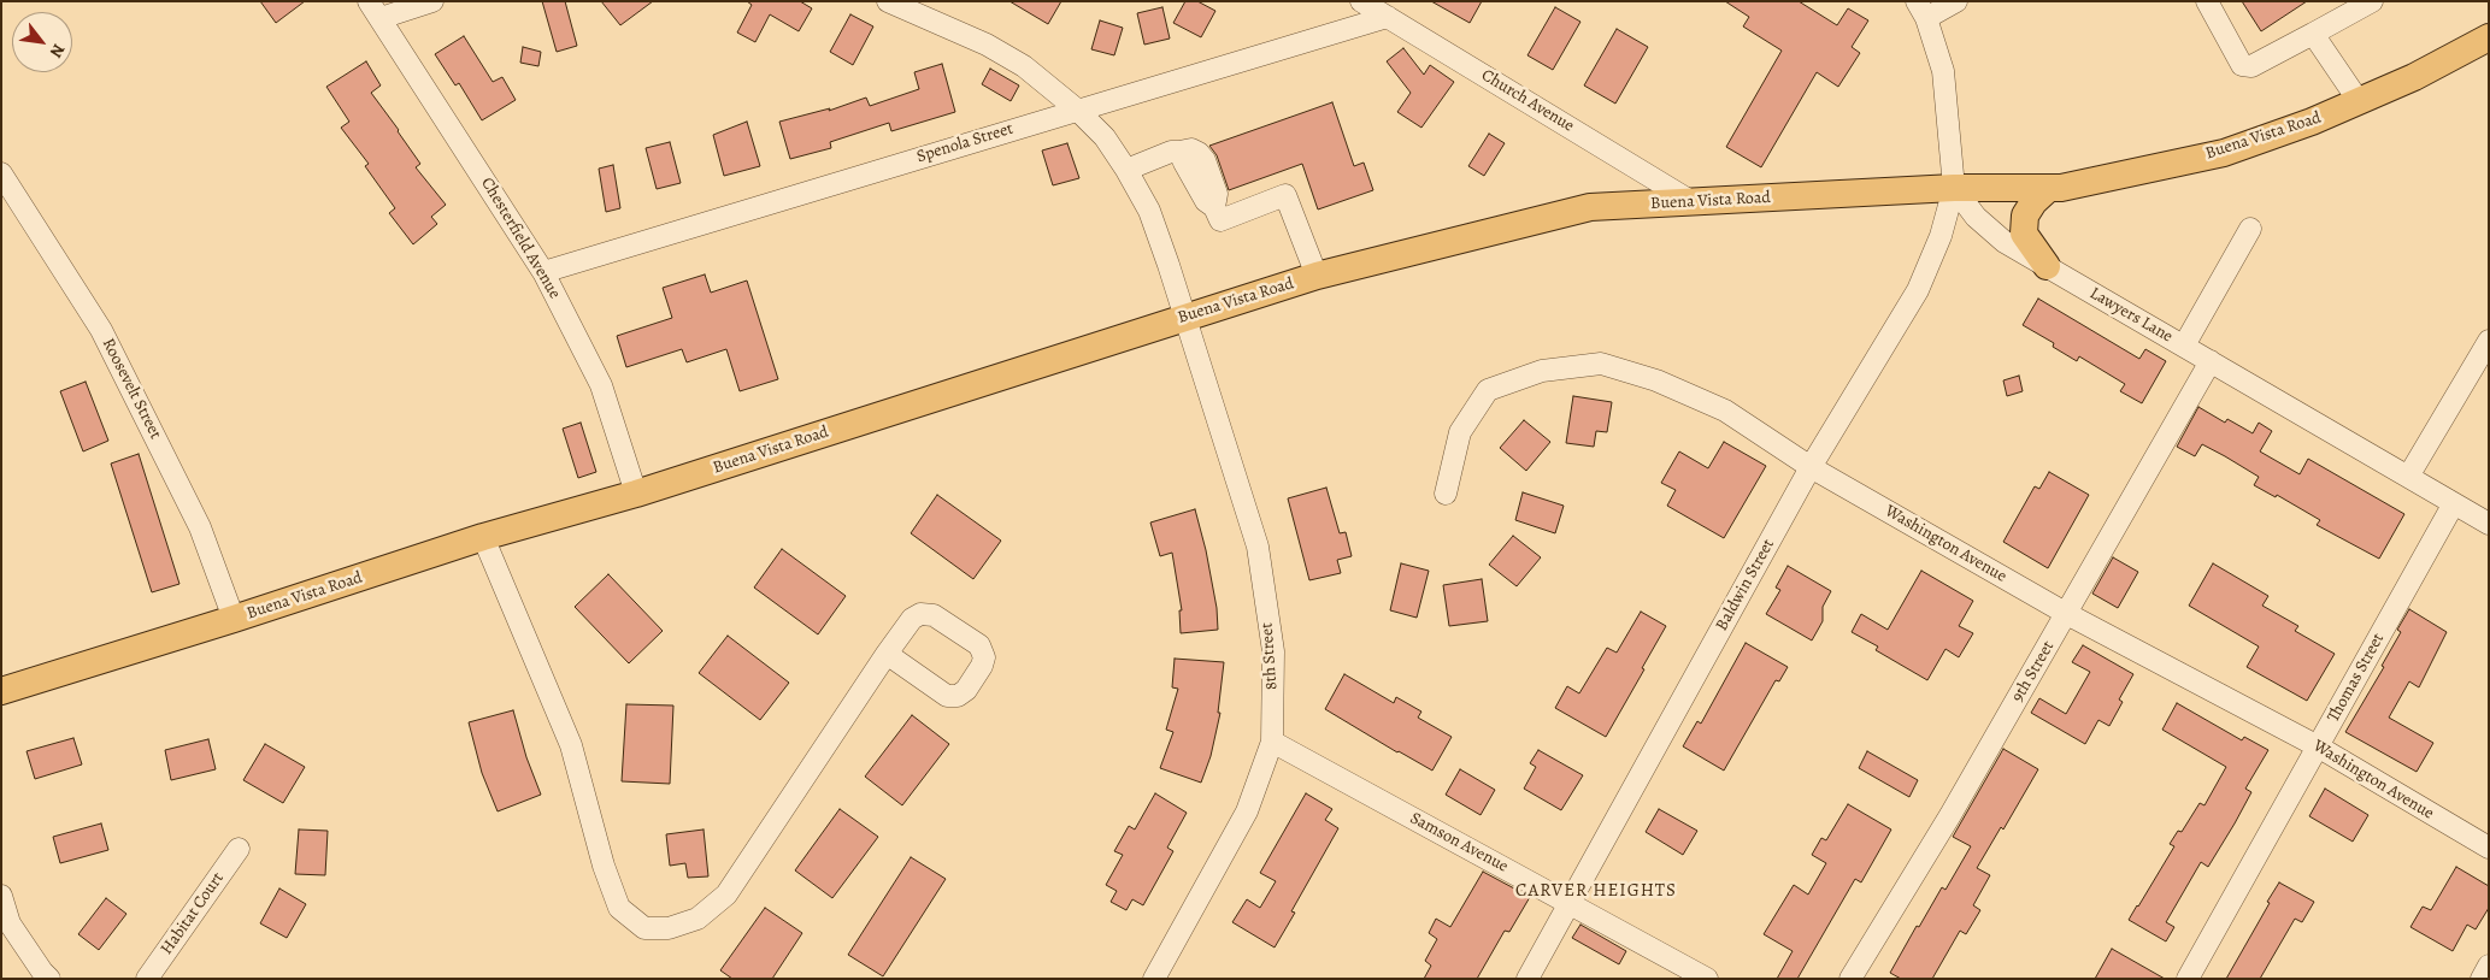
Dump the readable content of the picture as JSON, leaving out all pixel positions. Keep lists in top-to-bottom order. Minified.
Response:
{"streets":{"main road":["Buena Vista Road"],"street":["Church Avenue","Spenola Street","Chesterfield Avenue","Lawyers Lane","Roosevelt Street","Washington Avenue","Baldwin Street","8th Street","9th Street","Thomas Street","Samson Avenue","Habitat Court"]},"crossings":[["Church Avenue","Buena Vista Road"],["Church Avenue","Spenola Street"],["Buena Vista Road","Chesterfield Avenue"],["Buena Vista Road","Lawyers Lane"],["Buena Vista Road","Roosevelt Street"],["Buena Vista Road","Baldwin Street"],["Buena Vista Road","8th Street"],["Spenola Street","Chesterfield Avenue"],["Spenola Street","8th Street"],["Lawyers Lane","Baldwin Street"],["Lawyers Lane","9th Street"],["Lawyers Lane","Thomas Street"],["Washington Avenue","Baldwin Street"],["Washington Avenue","9th Street"],["Washington Avenue","Thomas Street"],["Baldwin Street","Samson Avenue"],["8th Street","Samson Avenue"]],"districts":["CARVER HEIGHTS"],"north":"bottom right"}
